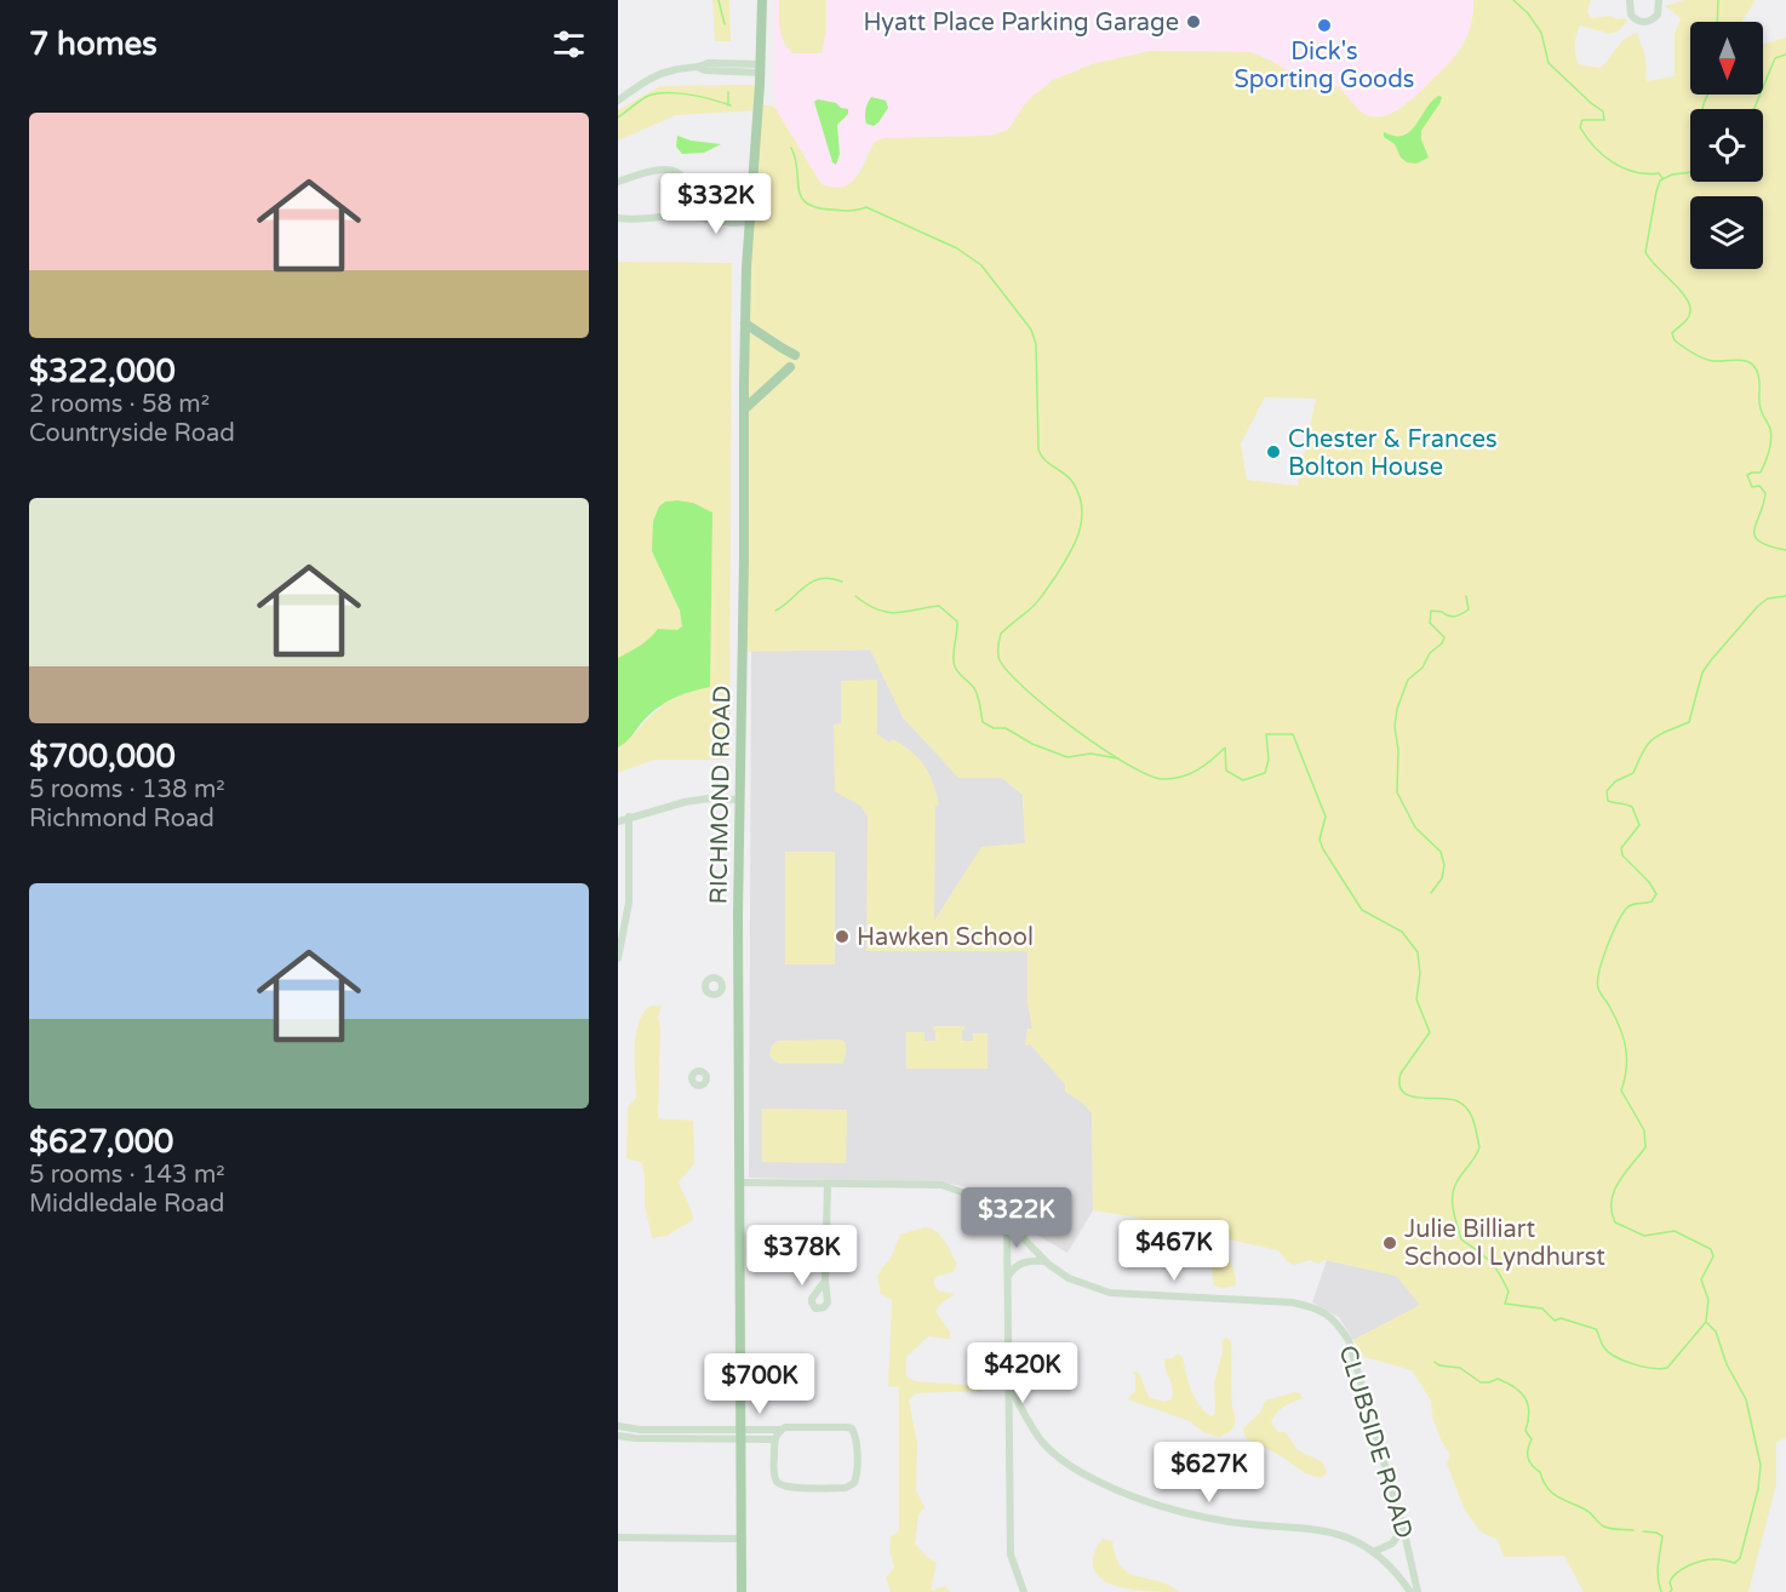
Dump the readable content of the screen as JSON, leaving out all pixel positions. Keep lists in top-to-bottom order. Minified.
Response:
{"streets":{"main road":["RICHMOND ROAD"],"street":["CLUBSIDE ROAD"]},"crossings":[["RICHMOND ROAD","CLUBSIDE ROAD"]],"places":["Hyatt Place Parking Garage","Dick's Sporting Goods","Chester & Frances Bolton House","Hawken School","Julie Billiart School Lyndhurst"],"north":"bottom","page":{"heading":"7 homes","list":[{"name":"$322,000","note":"2 rooms · 58 m² · Countryside Road"},{"name":"$700,000","note":"5 rooms · 138 m² · Richmond Road"},{"name":"$627,000","note":"5 rooms · 143 m² · Middledale Road"}],"price":["$332K","$322K","$467K","$378K","$420K","$700K","$627K"]}}
